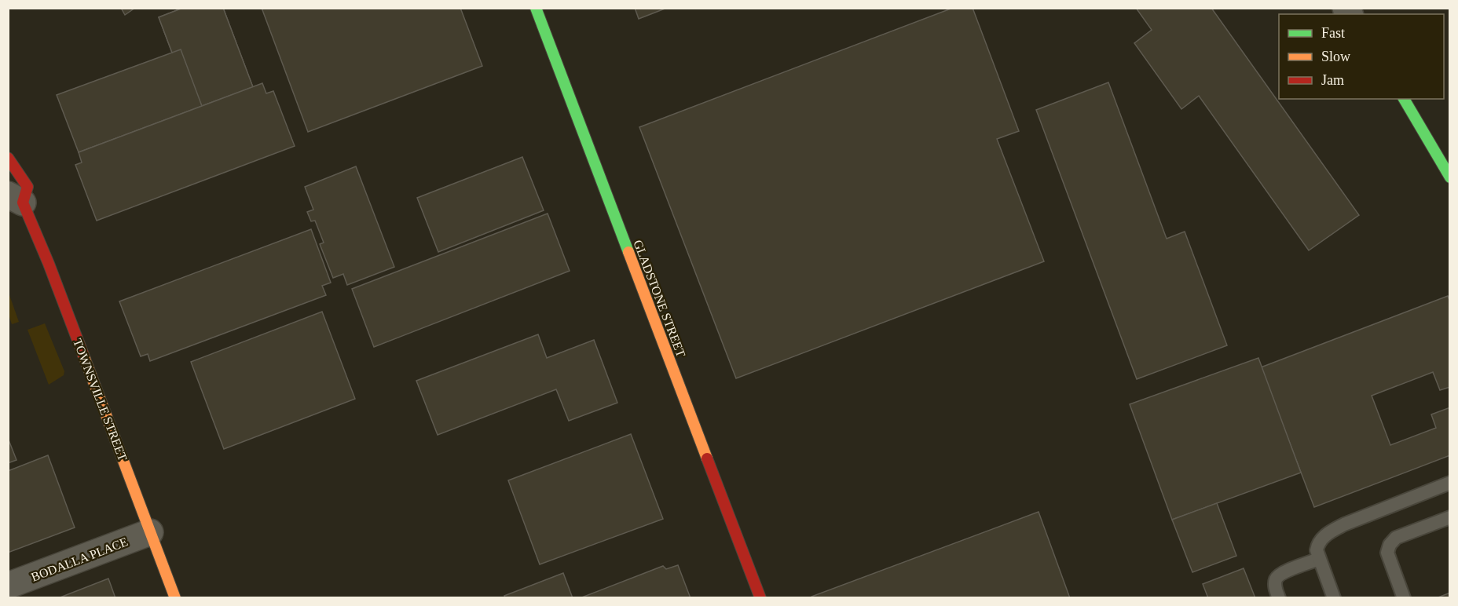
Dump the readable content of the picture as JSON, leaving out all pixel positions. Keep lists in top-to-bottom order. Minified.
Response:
{"streets":{"street":["GLADSTONE STREET","TOWNSVILLE STREET","BODALLA PLACE"]},"crossings":[["TOWNSVILLE STREET","BODALLA PLACE"]],"legend":["Fast","Slow","Jam"]}
